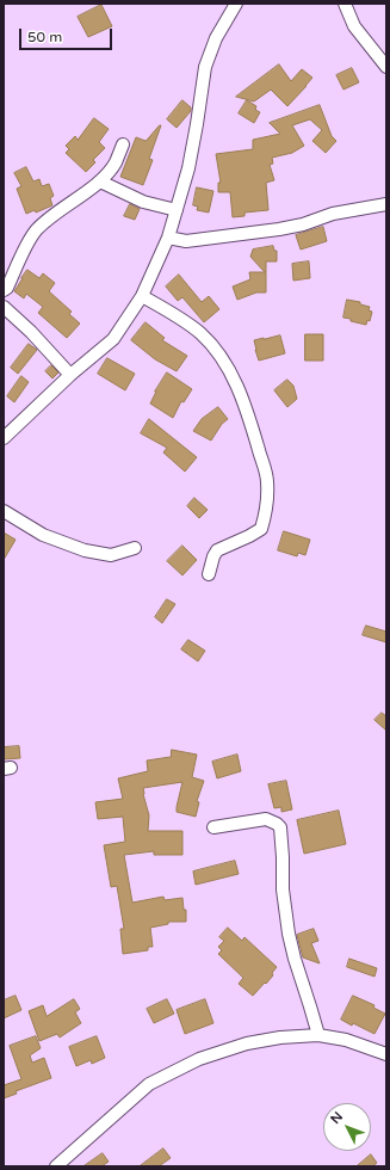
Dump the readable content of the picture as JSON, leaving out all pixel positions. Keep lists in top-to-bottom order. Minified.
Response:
{"scale_bar":"50 m","north":"top left"}
